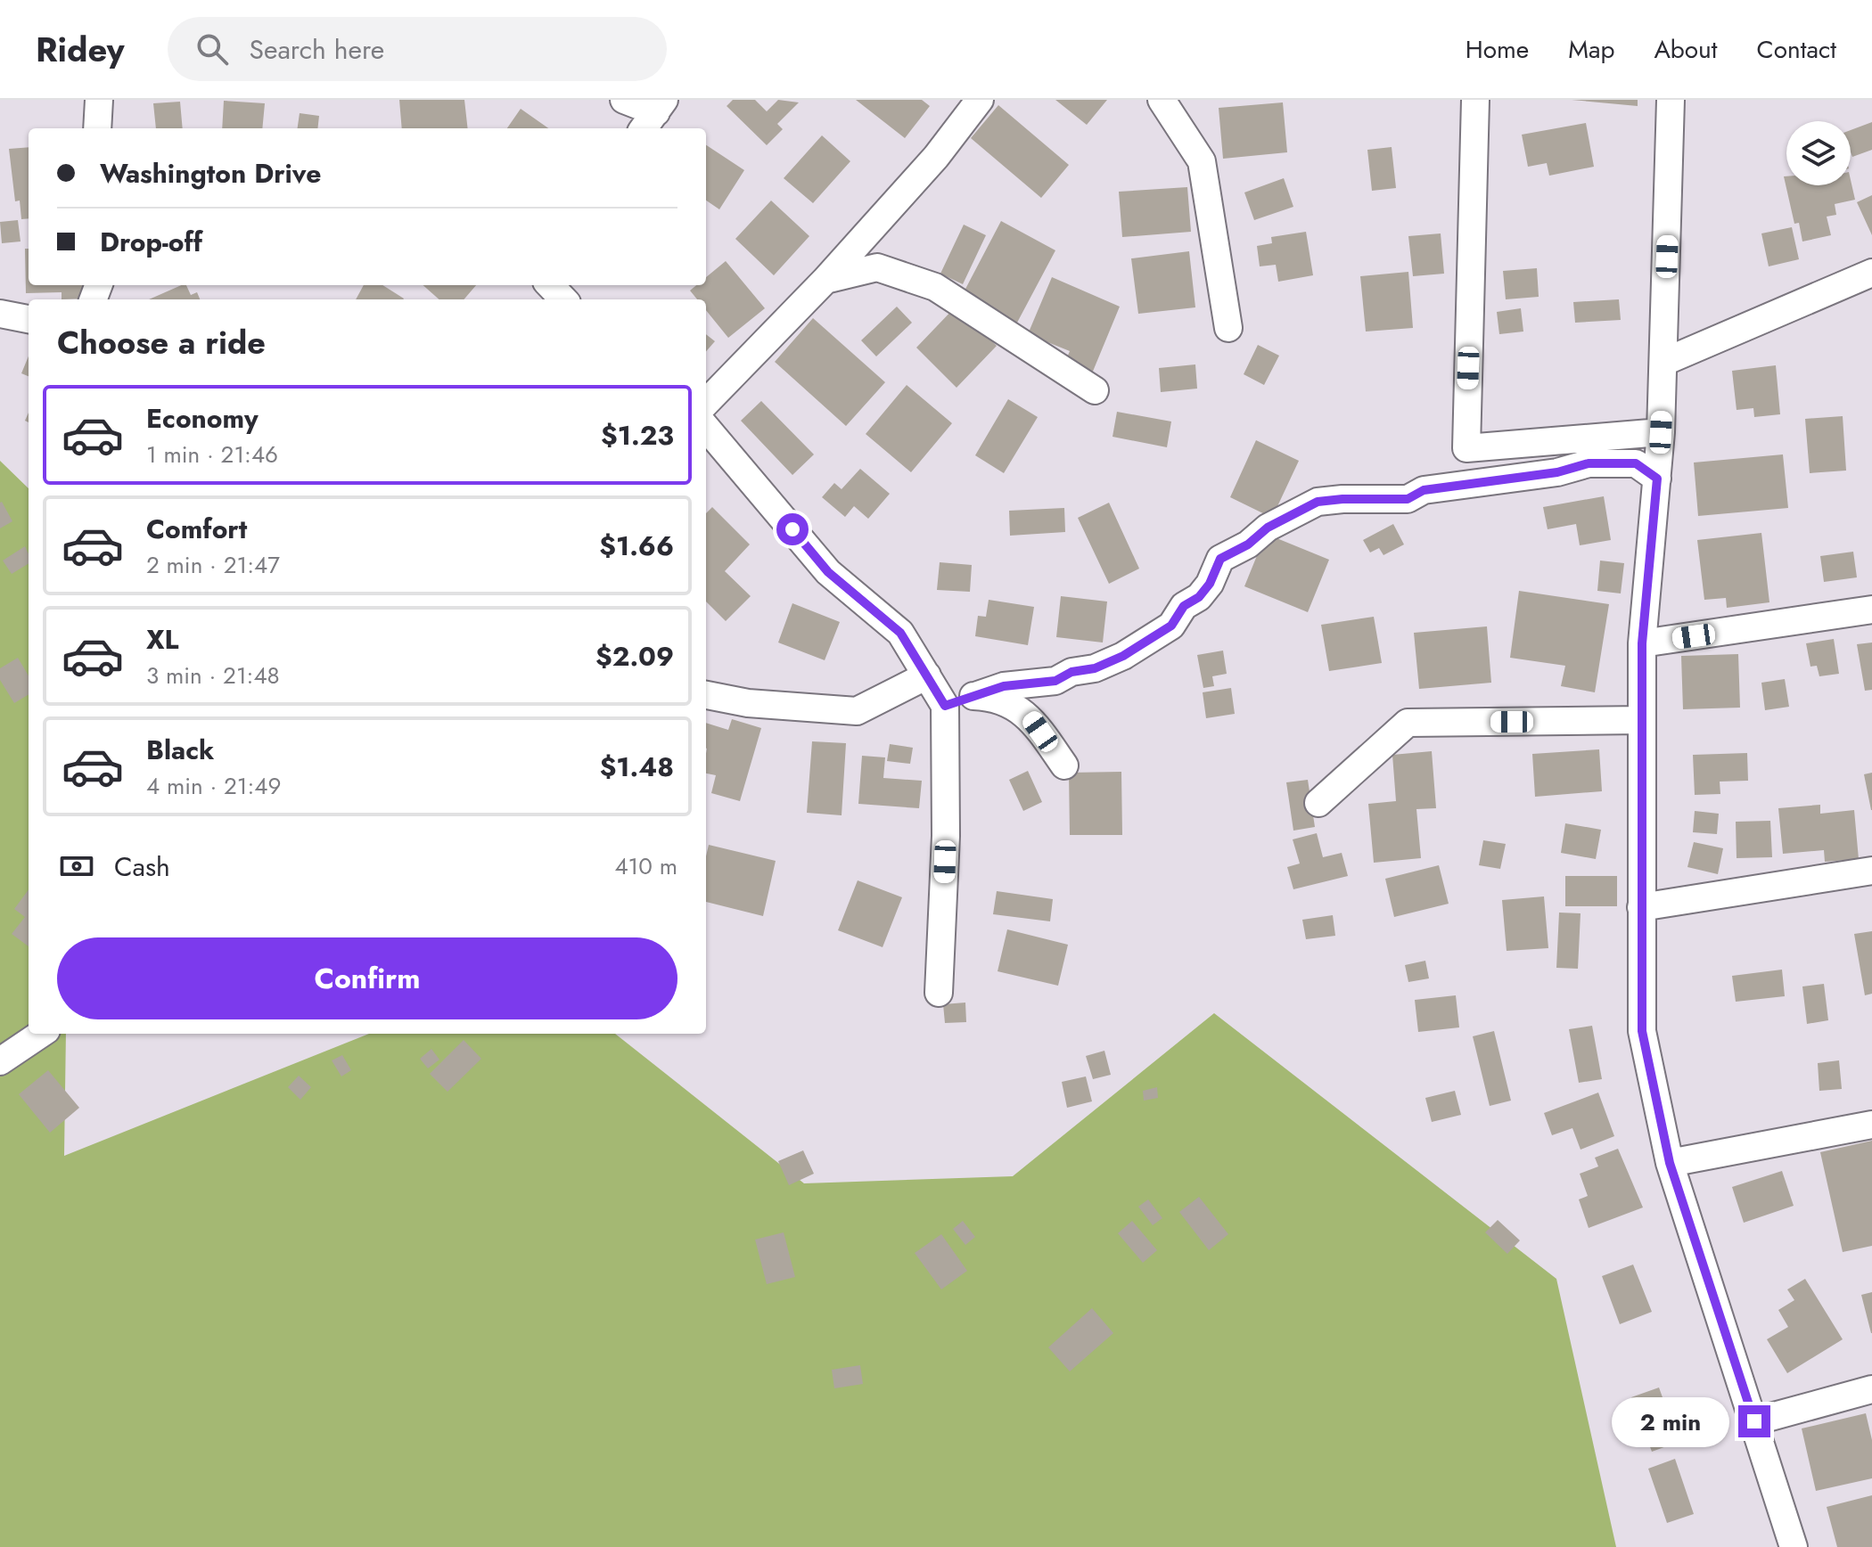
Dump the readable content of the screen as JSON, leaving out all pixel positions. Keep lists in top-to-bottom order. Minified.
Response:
{"page":{"header":"Ridey","search":"Search here","nav":["Home","Map","About","Contact"],"banner":["Washington Drive","Drop-off"],"heading":"Choose a ride","list":[{"name":"Economy","note":"1 min · 21:46","value":"$1.23"},{"name":"Comfort","note":"2 min · 21:47","value":"$1.66"},{"name":"XL","note":"3 min · 21:48","value":"$2.09"},{"name":"Black","note":"4 min · 21:49","value":"$1.48"}],"pay":["Cash","410 m"],"buttons":"Confirm","bubble":"2 min"}}
